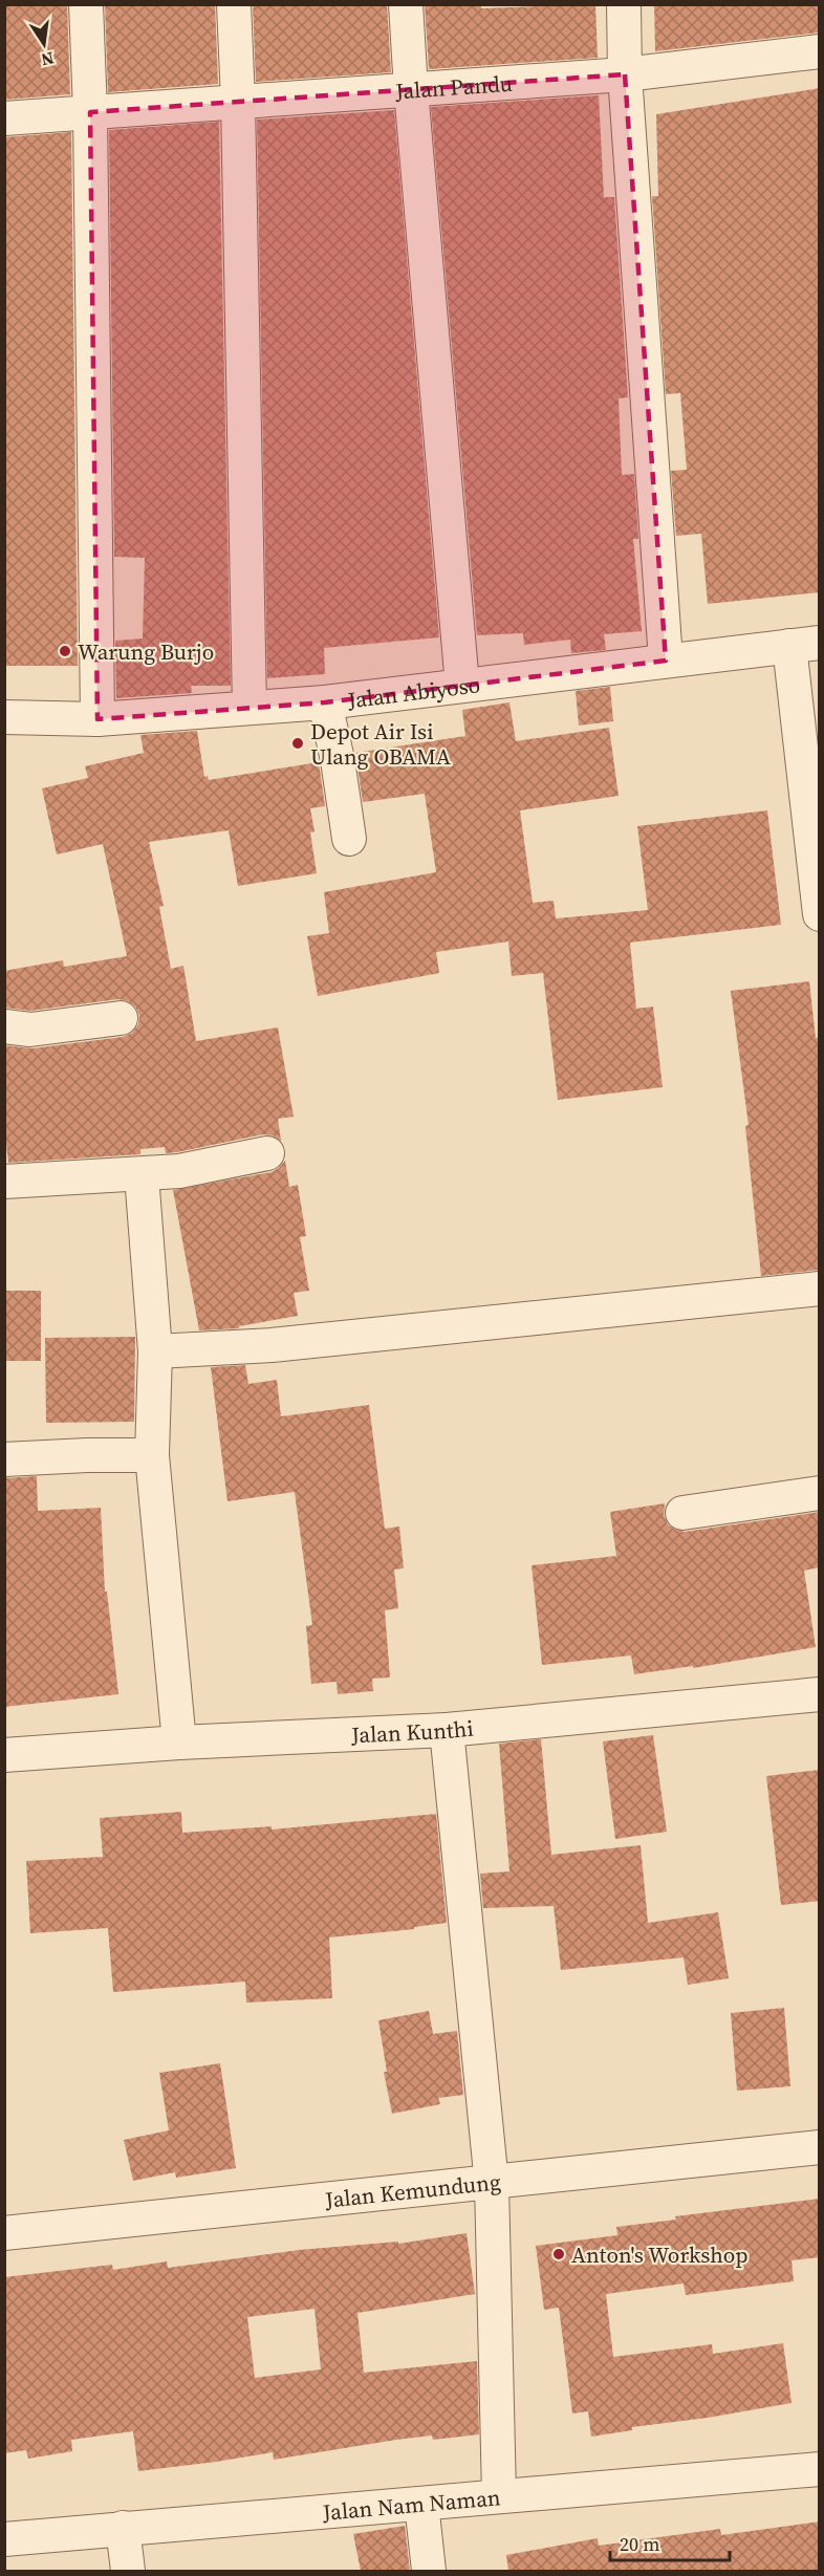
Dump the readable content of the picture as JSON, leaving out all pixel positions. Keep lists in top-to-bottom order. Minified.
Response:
{"streets":{"street":["Jalan Pandu","Jalan Abiyoso","Jalan Kunthi","Jalan Kemundung","Jalan Nam Naman"]},"places":["Warung Burjo","Depot Air Isi Ulang OBAMA","Anton's Workshop"],"scale_bar":"20 m","north":"bottom"}
